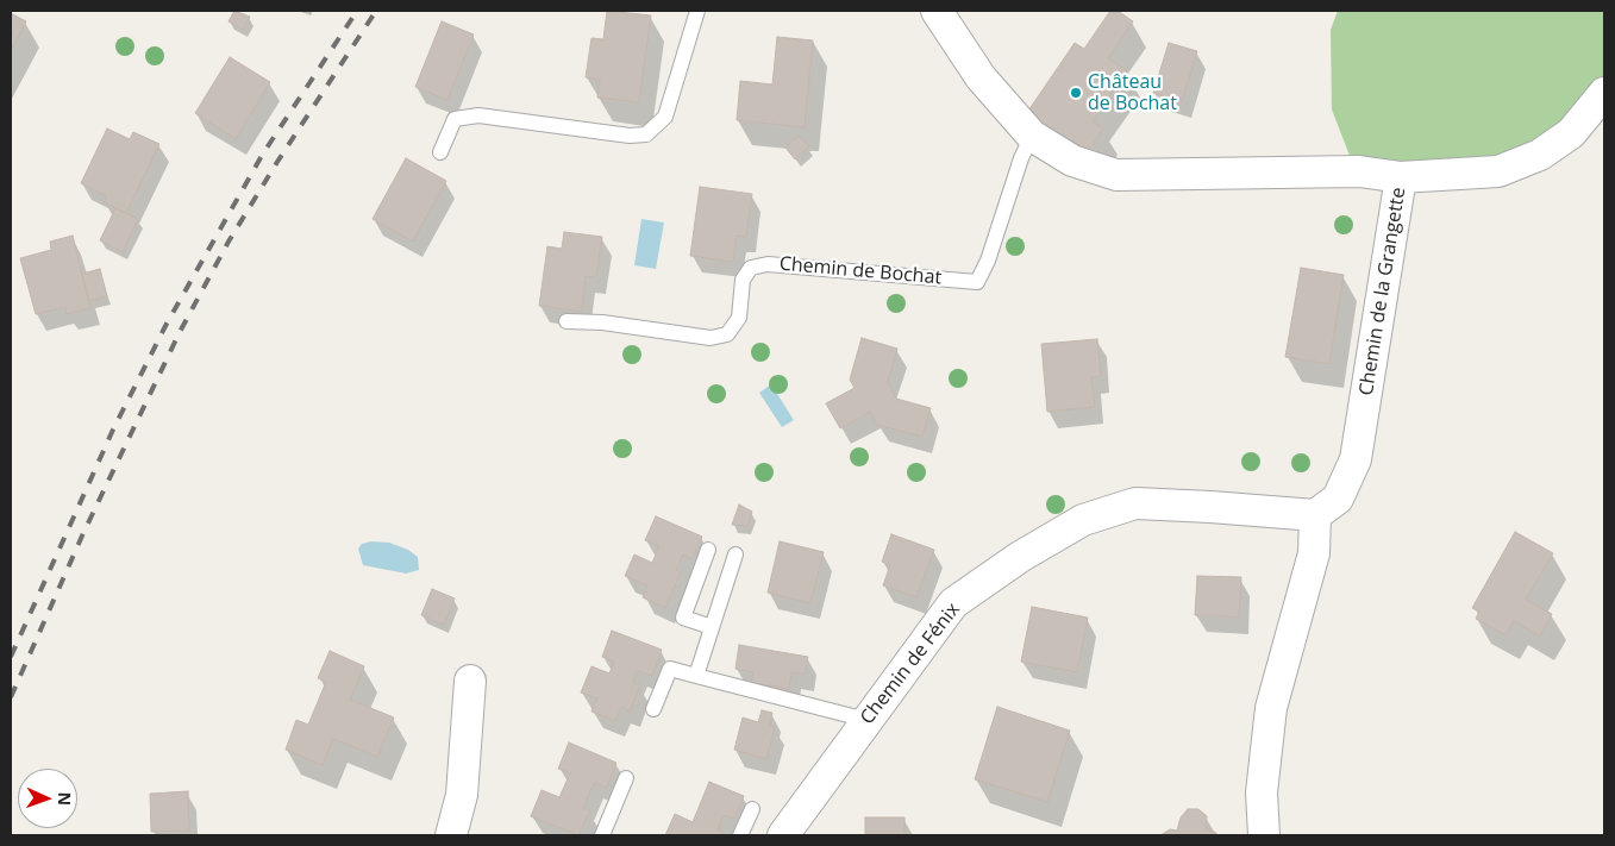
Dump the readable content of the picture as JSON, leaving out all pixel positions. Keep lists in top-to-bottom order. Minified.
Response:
{"streets":{"street":["Chemin de la Grangette","Chemin de Fénix"],"lane":["Chemin de Bochat"]},"crossings":[["Chemin de la Grangette","Chemin de Fénix"]],"places":["Château de Bochat"],"north":"right"}
